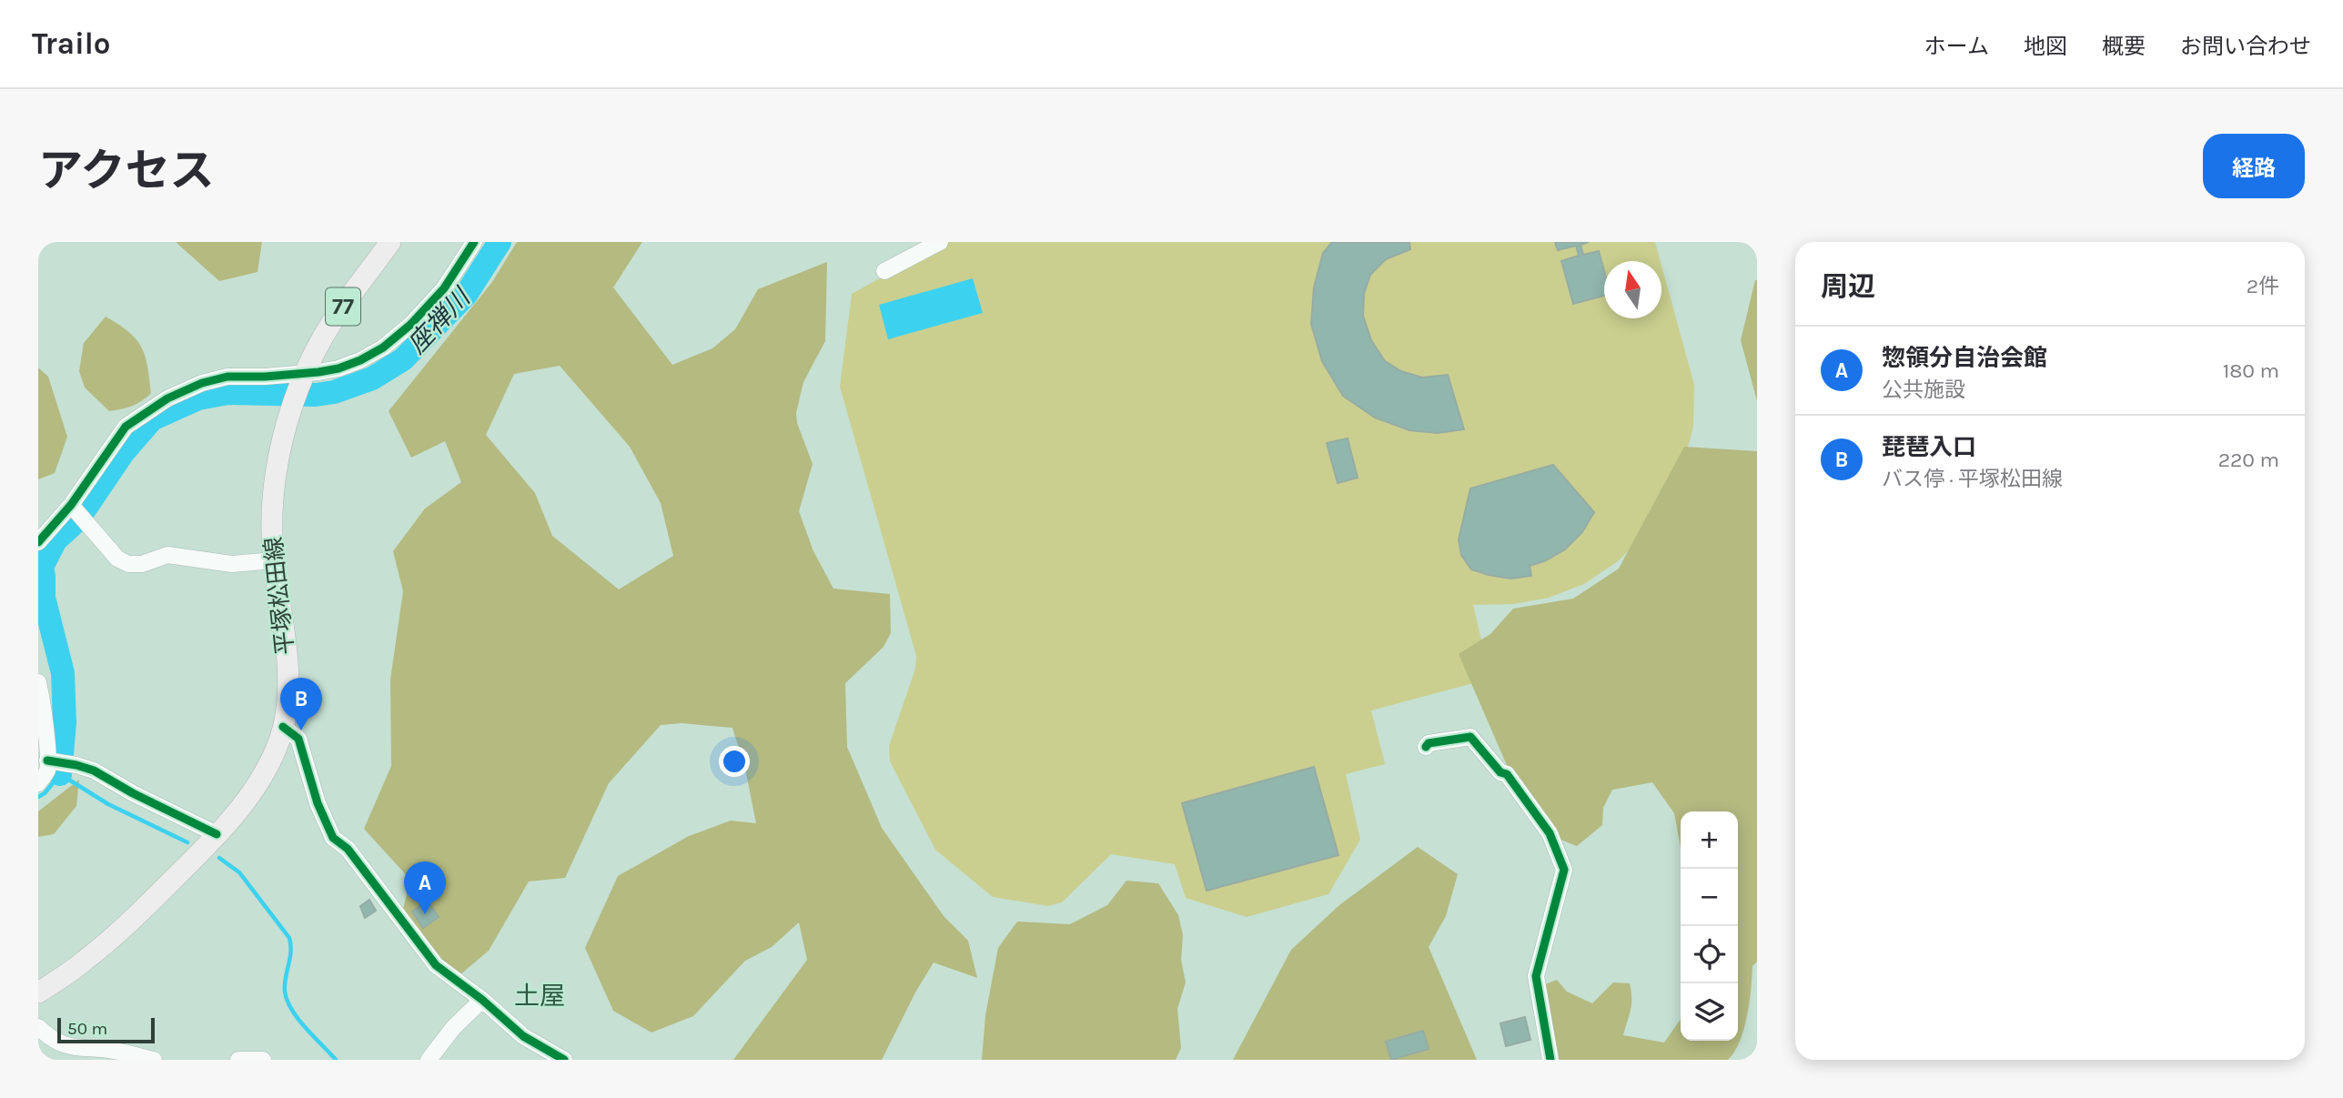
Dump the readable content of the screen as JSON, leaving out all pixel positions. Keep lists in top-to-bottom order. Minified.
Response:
{"streets":{"main road":["77","平塚松田線"]},"districts":["土屋"],"water":["座禅川"],"scale_bar":"50 m","north":"top","page":{"header":"Trailo","nav":["ホーム","地図","概要","お問い合わせ"],"title":"アクセス","buttons":"経路","heading":["周辺","2件"],"list":[{"mark":"A","name":"惣領分自治会館","note":"公共施設","value":"180 m"},{"mark":"B","name":"琵琶入口","note":"バス停 · 平塚松田線","value":"220 m"}],"pins":["B","A"],"map_buttons":["+","−"],"scale":"50 m"}}
